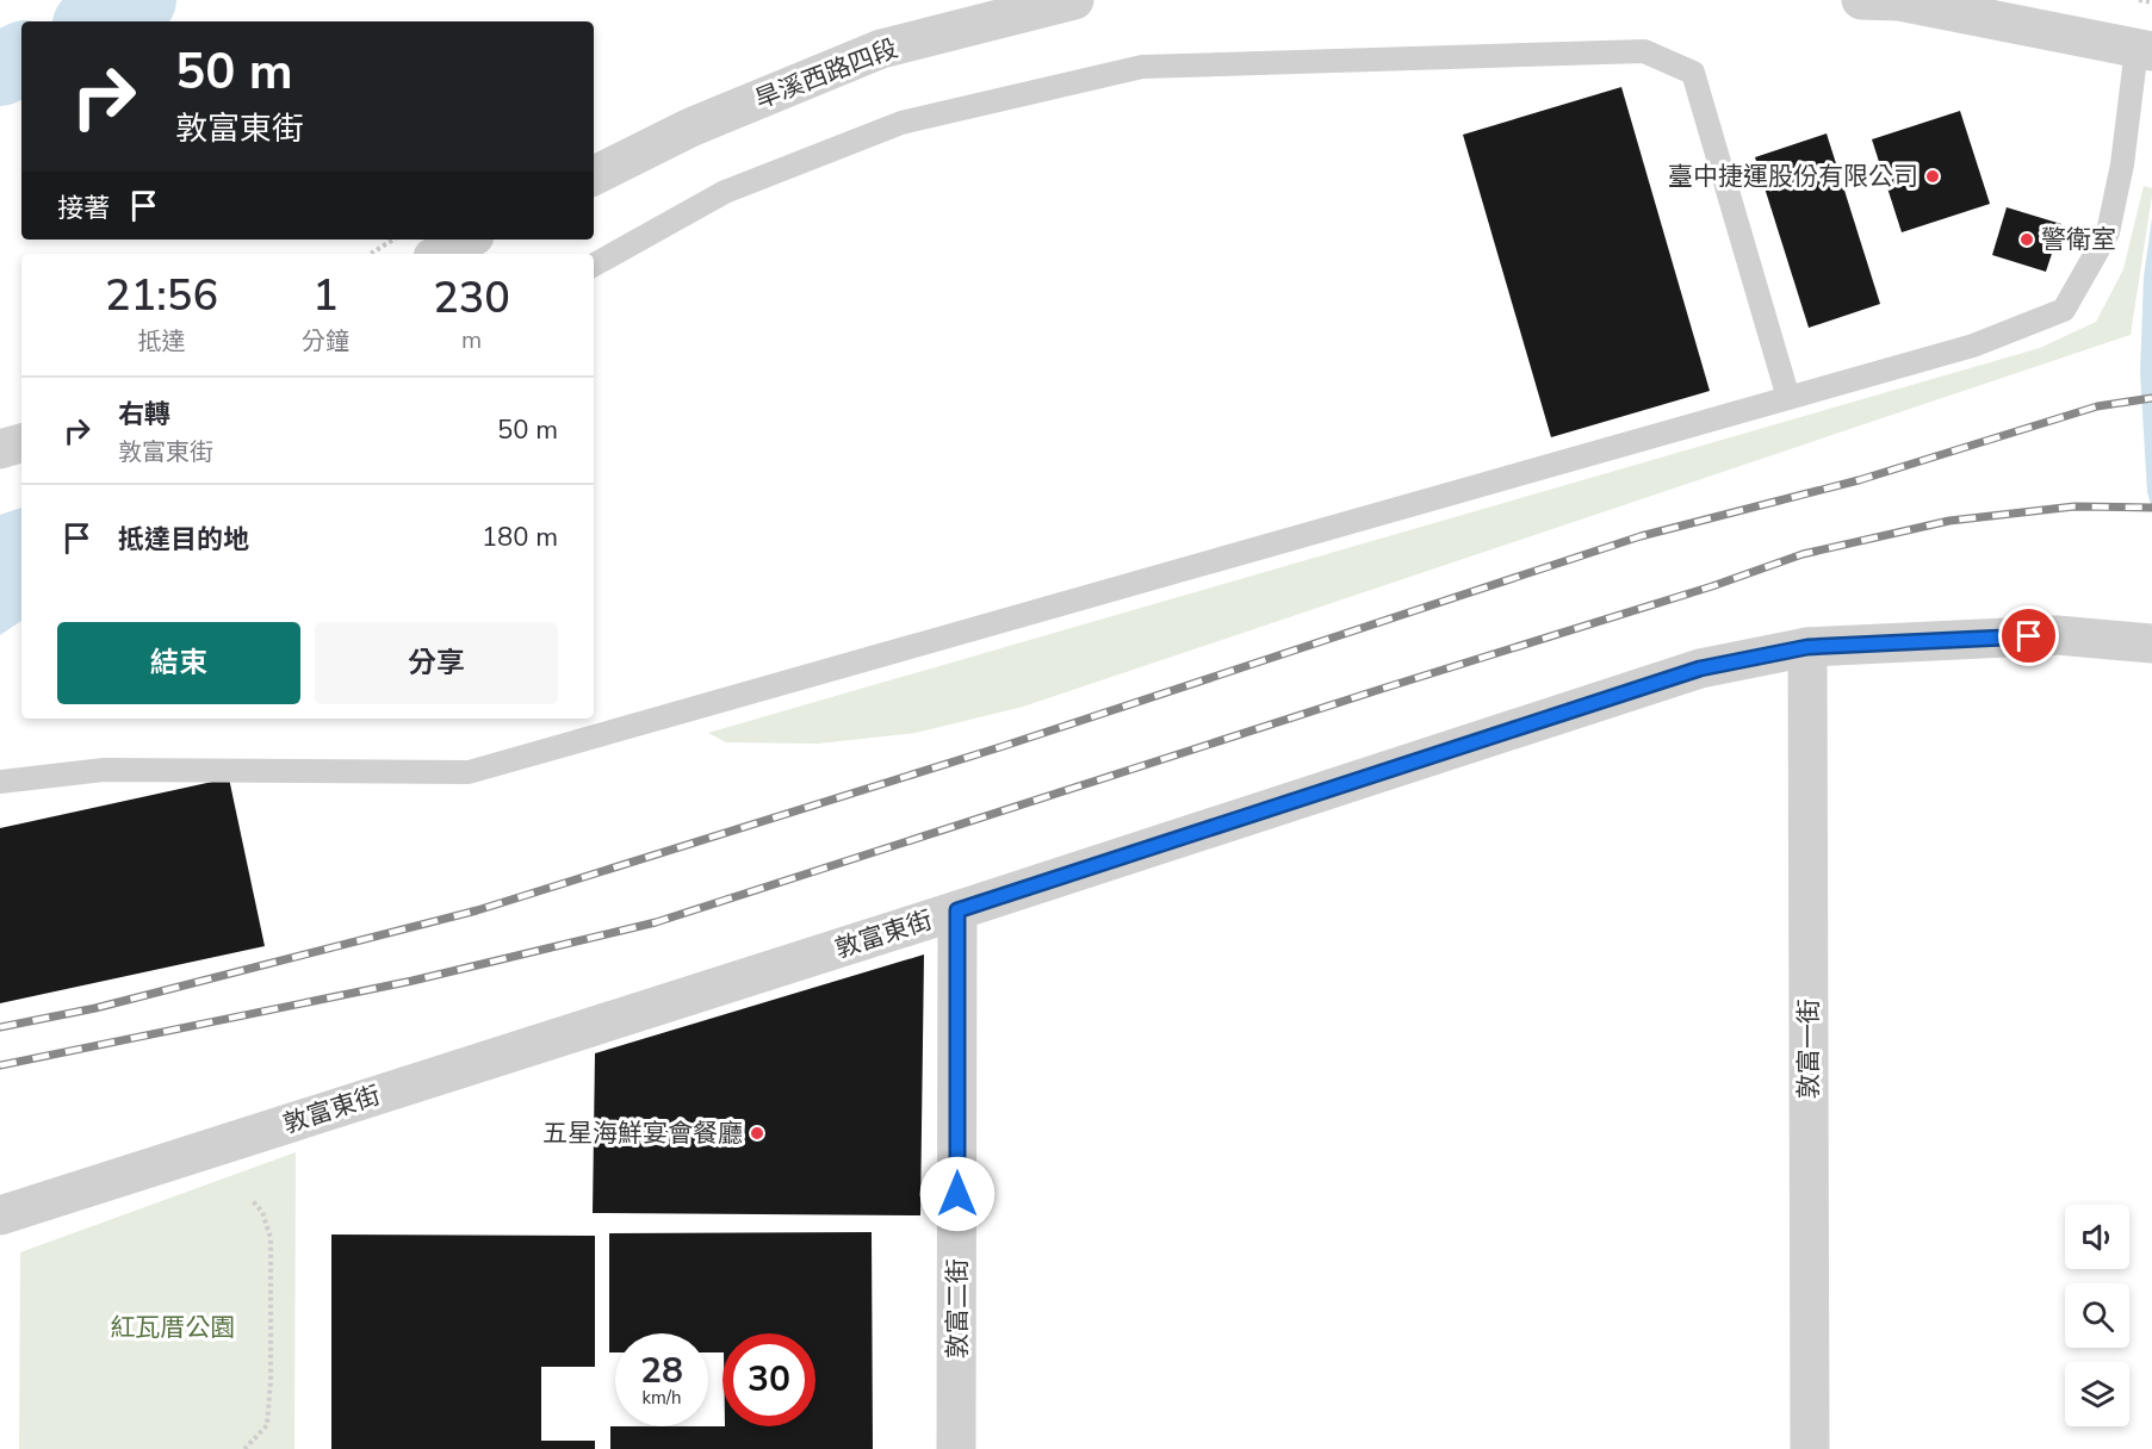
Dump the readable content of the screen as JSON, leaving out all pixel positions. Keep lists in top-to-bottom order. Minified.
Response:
{"streets":{"street":["旱溪西路四段","敦富東街","敦富一街","敦富二街"]},"crossings":[["敦富東街","敦富一街"],["敦富東街","敦富二街"]],"parks":["紅瓦厝公園"],"places":["臺中捷運股份有限公司","警衛室","五星海鮮宴會餐廳"],"page":{"turn":["50 m","敦富東街"],"then":"接著","eta":["21:56","抵達","1","分鐘","230","m"],"list":[{"name":"右轉","note":"敦富東街","value":"50 m"},{"name":"抵達目的地","value":"180 m"}],"buttons":["結束","分享"],"speed":"28 km/h","limit":"30"}}
